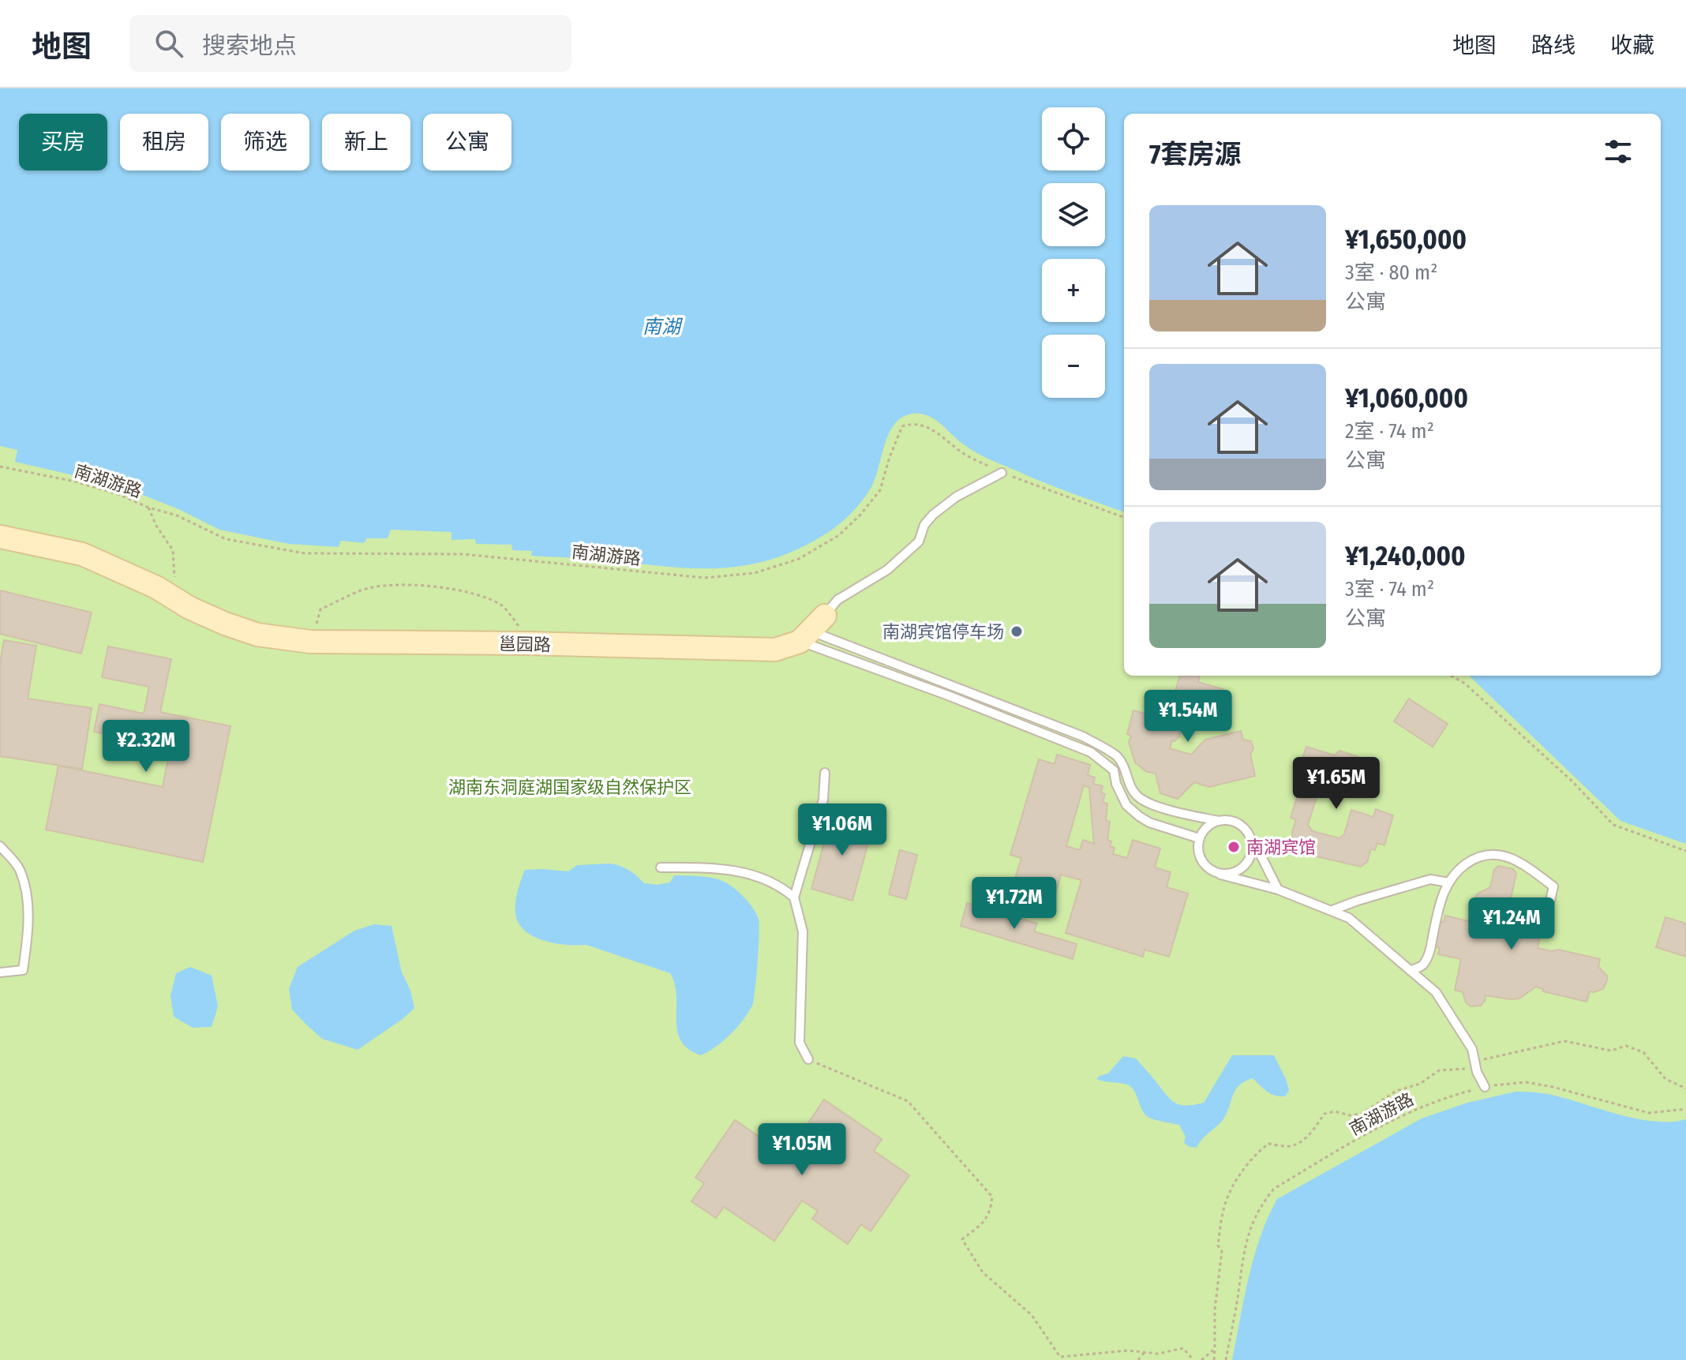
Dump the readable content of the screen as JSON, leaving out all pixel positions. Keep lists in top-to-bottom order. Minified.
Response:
{"streets":{"street":["邕园路"],"path":["南湖游路"]},"crossings":[["南湖游路","邕园路"]],"water":["南湖"],"parks":["湖南东洞庭湖国家级自然保护区"],"places":["南湖宾馆停车场","南湖宾馆"],"page":{"header":"地图","search":"搜索地点","nav":["地图","路线","收藏"],"map_buttons":["+","−"],"chip":["买房","租房","筛选","新上","公寓"],"heading":"7套房源","list":[{"name":"¥1,650,000","note":"3室 · 80 m² · 公寓"},{"name":"¥1,060,000","note":"2室 · 74 m² · 公寓"},{"name":"¥1,240,000","note":"3室 · 74 m² · 公寓"}],"price":["¥1.54M","¥2.32M","¥1.65M","¥1.06M","¥1.72M","¥1.24M","¥1.05M"]}}
